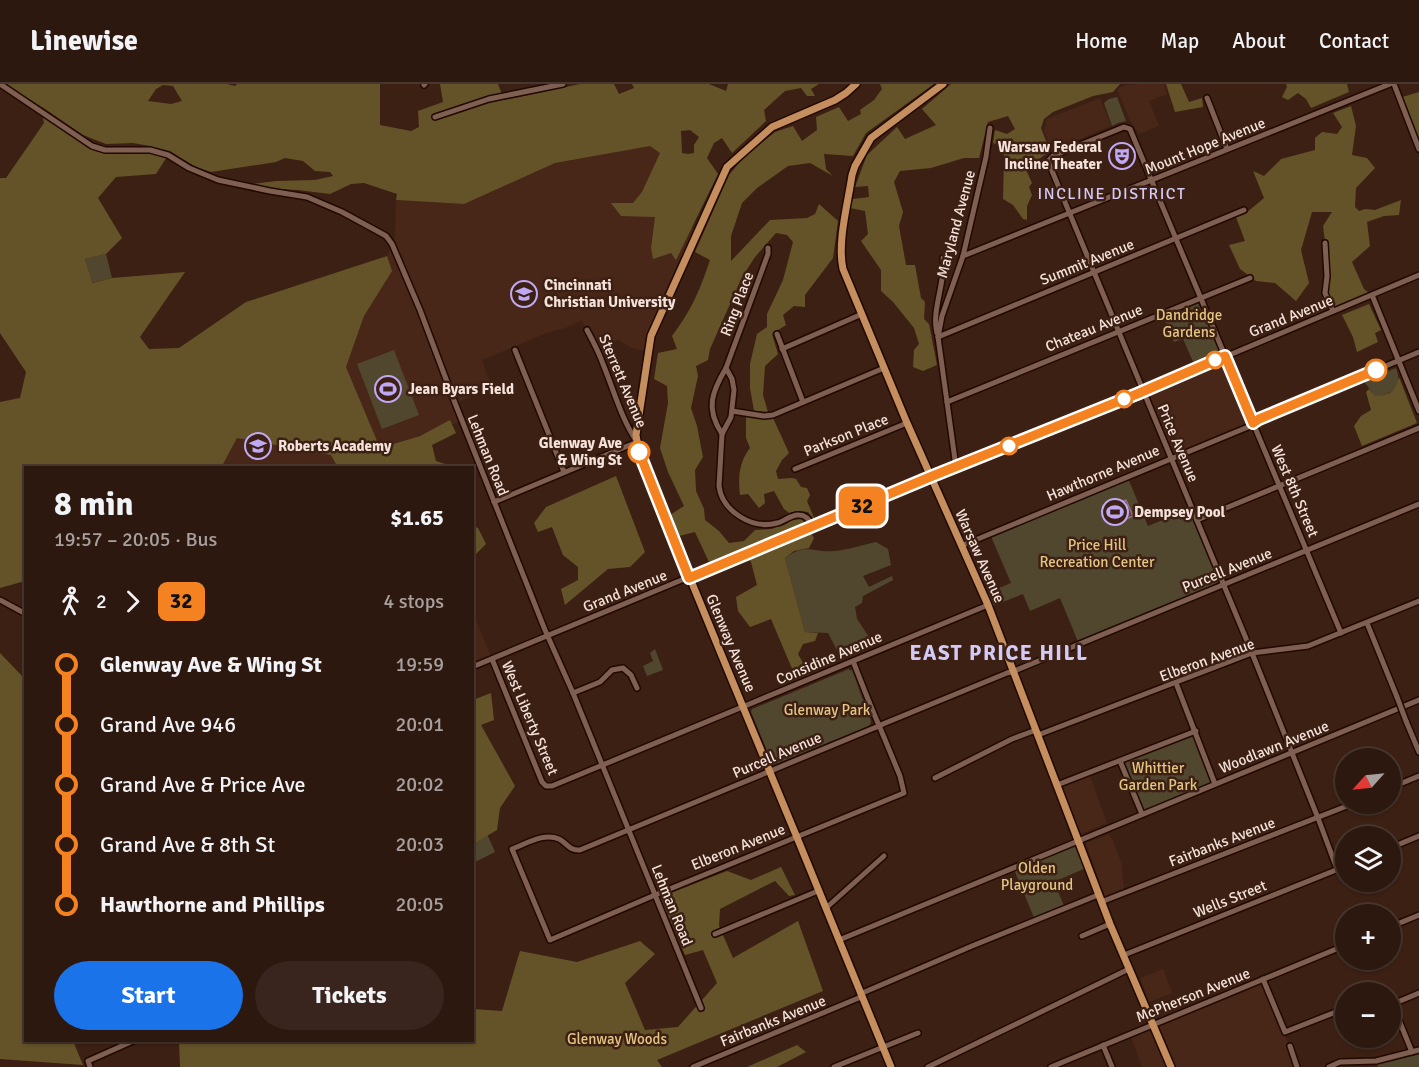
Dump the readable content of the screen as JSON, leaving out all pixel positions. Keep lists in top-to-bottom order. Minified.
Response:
{"streets":{"main road":["Warsaw Avenue","Glenway Avenue"],"street":["Mount Hope Avenue","Maryland Avenue","Summit Avenue","Ring Place","Grand Avenue","Chateau Avenue","Sterrett Avenue","Parkson Place","Price Avenue","Lehman Road","Hawthorne Avenue","West 8th Street","Purcell Avenue","Considine Avenue","Elberon Avenue","West Liberty Street","Woodlawn Avenue","Fairbanks Avenue","Wells Street","McPherson Avenue"]},"crossings":[["Mount Hope Avenue","Maryland Avenue"],["Mount Hope Avenue","Price Avenue"],["Mount Hope Avenue","West 8th Street"],["Maryland Avenue","Summit Avenue"],["Maryland Avenue","Grand Avenue"],["Maryland Avenue","Chateau Avenue"],["Summit Avenue","Price Avenue"],["Summit Avenue","West 8th Street"],["Ring Place","Grand Avenue"],["Grand Avenue","Price Avenue"],["Grand Avenue","Lehman Road"],["Grand Avenue","West 8th Street"],["Grand Avenue","Warsaw Avenue"],["Grand Avenue","Glenway Avenue"],["Grand Avenue","West Liberty Street"],["Chateau Avenue","Price Avenue"],["Chateau Avenue","West 8th Street"],["Sterrett Avenue","Glenway Avenue"],["Parkson Place","Warsaw Avenue"],["Price Avenue","Hawthorne Avenue"],["Price Avenue","West 8th Street"],["Price Avenue","Purcell Avenue"],["Price Avenue","Elberon Avenue"],["Price Avenue","Woodlawn Avenue"],["Price Avenue","Fairbanks Avenue"],["Lehman Road","Purcell Avenue"],["Lehman Road","Considine Avenue"],["Lehman Road","Elberon Avenue"],["Hawthorne Avenue","West 8th Street"],["Hawthorne Avenue","Warsaw Avenue"],["West 8th Street","Purcell Avenue"],["West 8th Street","Elberon Avenue"],["Warsaw Avenue","Purcell Avenue"],["Warsaw Avenue","Considine Avenue"],["Warsaw Avenue","Elberon Avenue"],["Warsaw Avenue","Woodlawn Avenue"],["Warsaw Avenue","Fairbanks Avenue"],["Warsaw Avenue","Wells Street"],["Warsaw Avenue","McPherson Avenue"],["Purcell Avenue","Glenway Avenue"],["Purcell Avenue","Elberon Avenue"],["Glenway Avenue","Considine Avenue"],["Glenway Avenue","Elberon Avenue"],["Glenway Avenue","Woodlawn Avenue"],["Glenway Avenue","Fairbanks Avenue"],["Considine Avenue","West Liberty Street"]],"districts":["INCLINE DISTRICT","EAST PRICE HILL"],"parks":["Dandridge Gardens","Price Hill Recreation Center","Glenway Park","Whittier Garden Park","Olden Playground","Glenway Woods"],"places":{"theatre":["Warsaw Federal Incline Theater"],"school or university":["Cincinnati Christian University","Roberts Academy"],"sports":["Jean Byars Field","Dempsey Pool"],"other":["Glenway Ave & Wing St"]},"lines":["bus line 32"],"north":"bottom left","page":{"header":"Linewise","nav":["Home","Map","About","Contact"],"on_map":"32","heading":["8 min","19:57 – 20:05 · Bus","$1.65"],"legs":["2","32","4 stops"],"list":[{"name":"Glenway Ave & Wing St","value":"19:59"},{"name":"Grand Ave 946","value":"20:01"},{"name":"Grand Ave & Price Ave","value":"20:02"},{"name":"Grand Ave & 8th St","value":"20:03"},{"name":"Hawthorne and Phillips","value":"20:05"}],"map_buttons":["+","−"],"buttons":["Start","Tickets"]}}
